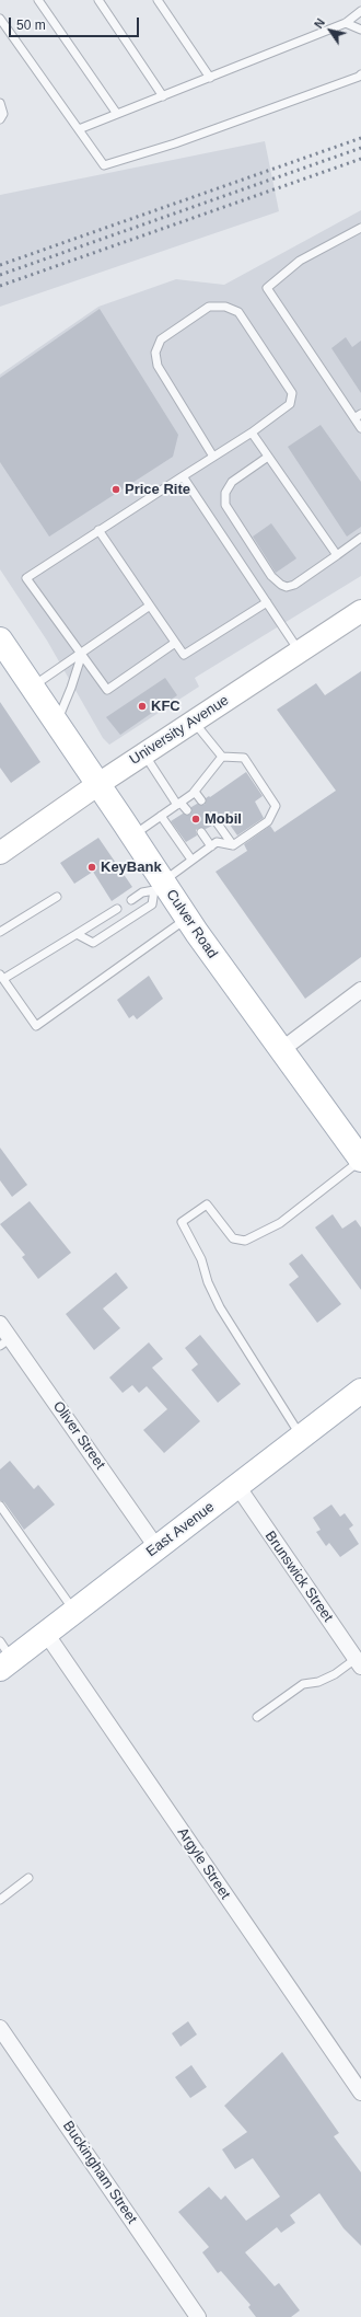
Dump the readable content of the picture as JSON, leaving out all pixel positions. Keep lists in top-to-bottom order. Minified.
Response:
{"streets":{"main road":["University Avenue","Culver Road","East Avenue"],"street":["Oliver Street","Brunswick Street","Argyle Street","Buckingham Street"]},"crossings":[["University Avenue","Culver Road"],["Oliver Street","East Avenue"],["East Avenue","Brunswick Street"],["East Avenue","Argyle Street"]],"places":["Price Rite","KFC","Mobil","KeyBank"],"scale_bar":"50 m","north":"top left"}
